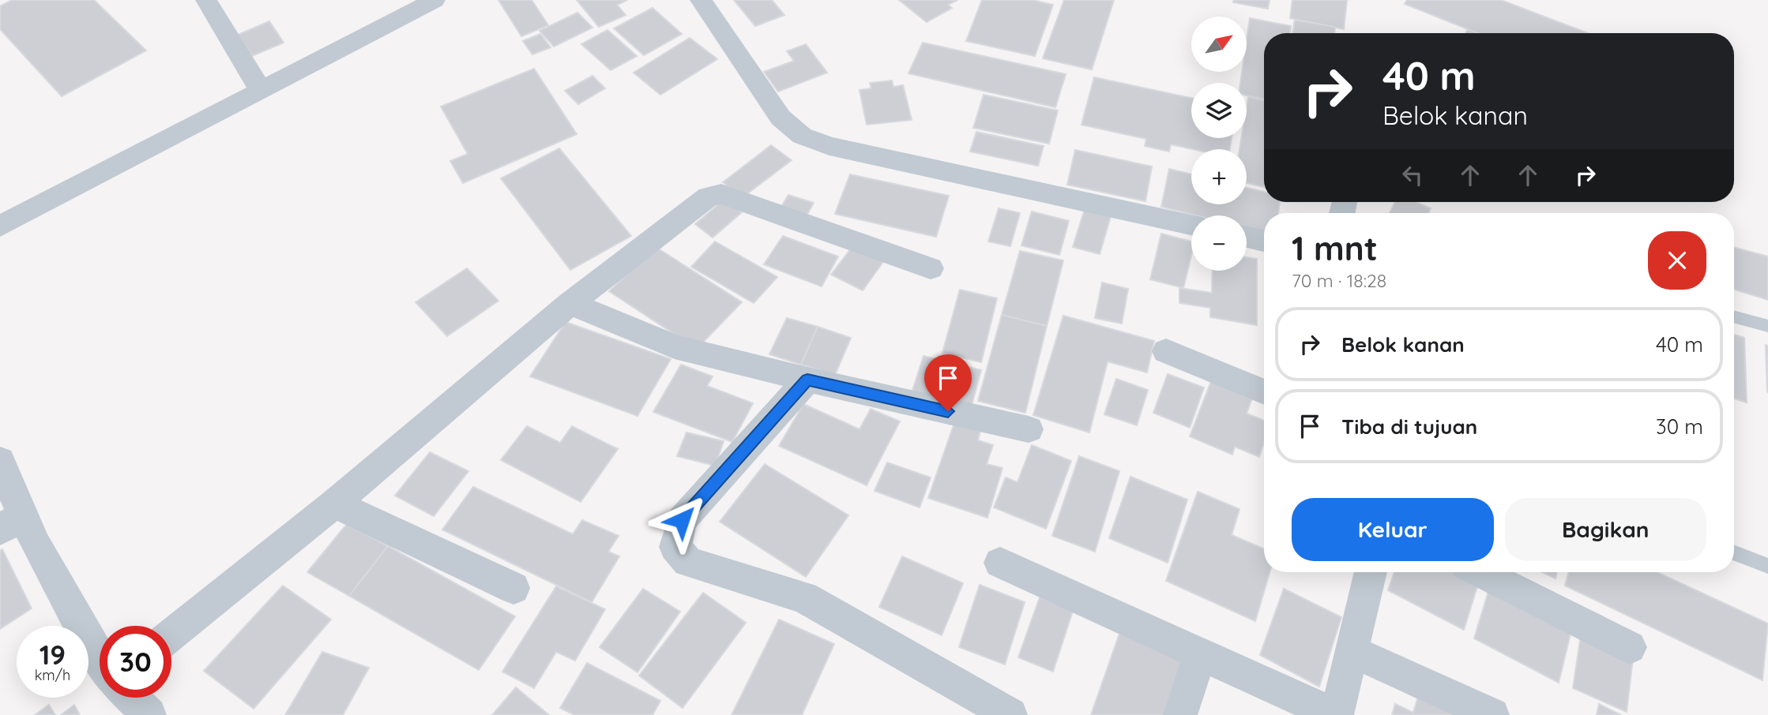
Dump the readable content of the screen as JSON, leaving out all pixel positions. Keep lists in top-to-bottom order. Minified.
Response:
{"north":"top right","page":{"map_buttons":["+","−"],"turn":["40 m","Belok kanan"],"heading":["1 mnt","70 m · 18:28"],"list":[{"name":"Belok kanan","value":"40 m"},{"name":"Tiba di tujuan","value":"30 m"}],"buttons":["Keluar","Bagikan"],"speed":"19 km/h","limit":"30"}}
